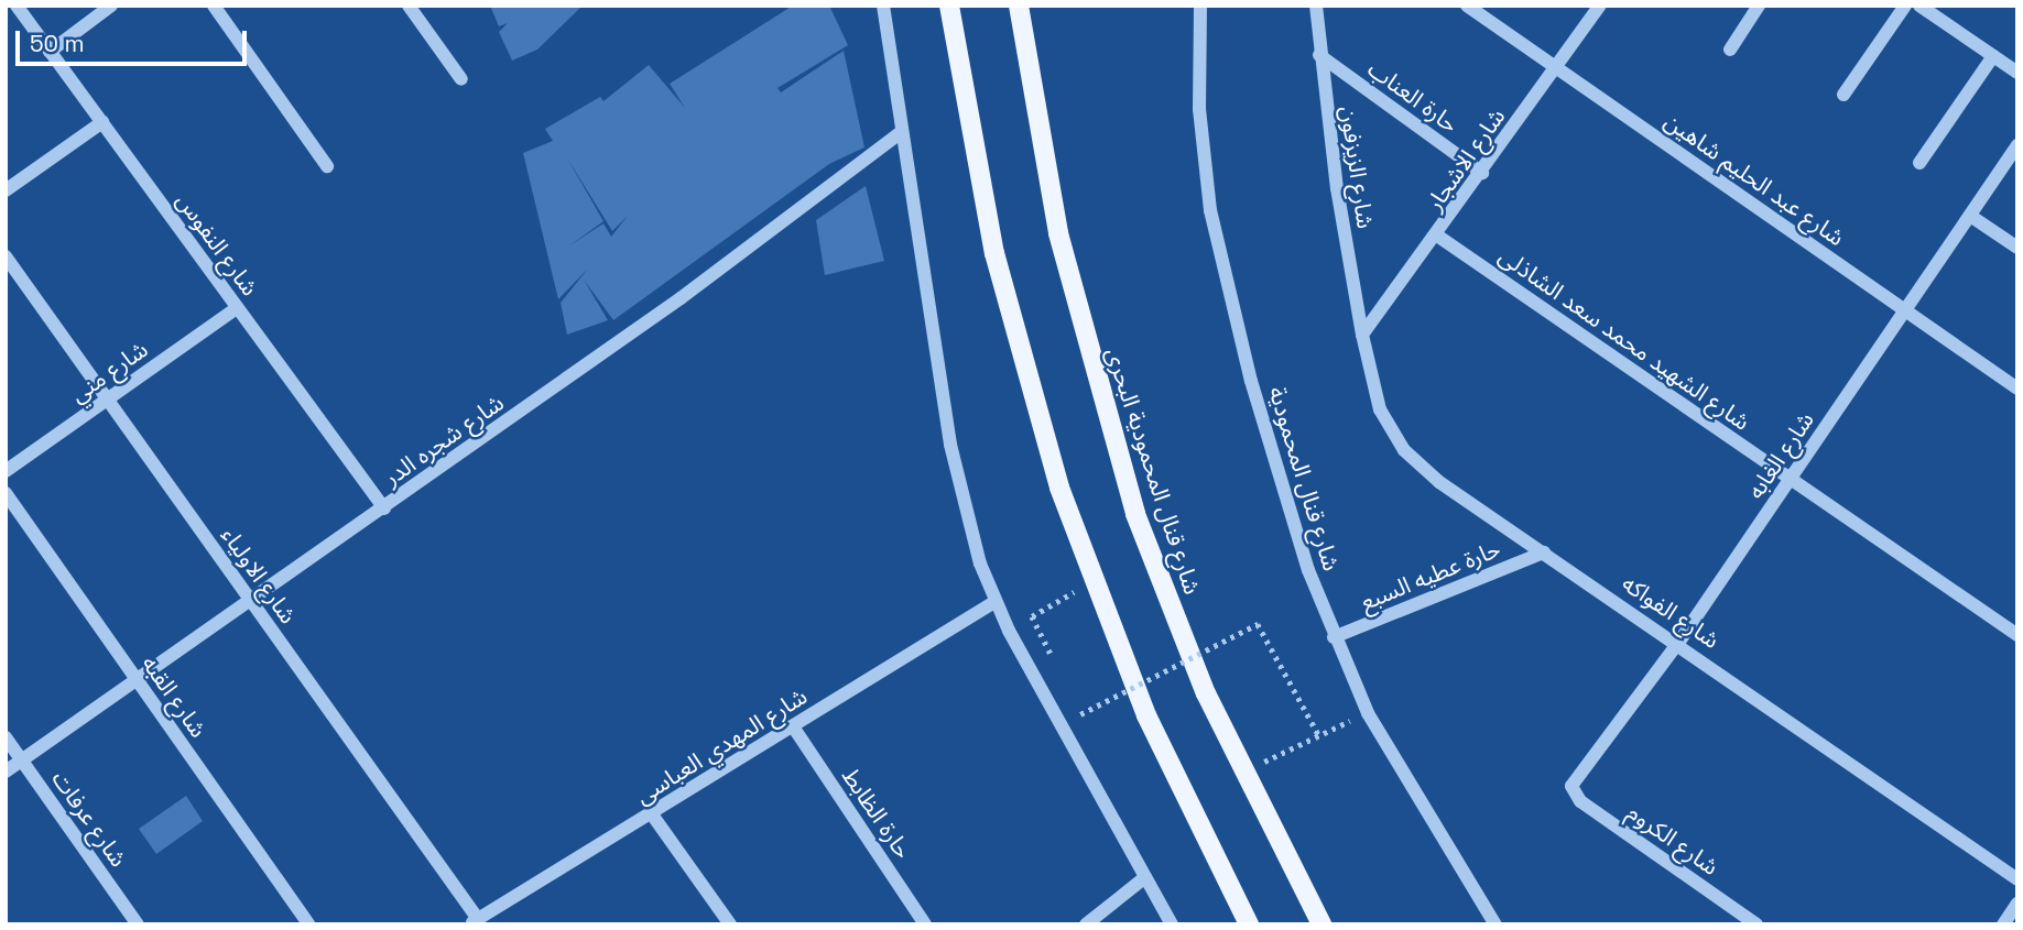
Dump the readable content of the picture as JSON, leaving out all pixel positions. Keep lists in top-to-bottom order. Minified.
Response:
{"streets":{"main road":["شارع قنال المحمودية البحرى"],"street":["حارة العناب","شارع الاشجار","شارع الزيزفون","شارع عبد الحليم شاهين","شارع النفوس","شارع الشهيد محمد سعد الشاذلى","شارع مني","شارع شجره الدر","شارع الغابه","شارع قنال المحمودية","شارع الاولياء","حارة عطيه السبع","شارع الفواكه","شارع القبه","شارع المهدي العباسى","حارة الظابط","شارع عرفات","شارع الكروم"]},"crossings":[["حارة العناب","شارع الاشجار"],["حارة العناب","شارع الزيزفون"],["شارع الاشجار","شارع الزيزفون"],["شارع الاشجار","شارع عبد الحليم شاهين"],["شارع الاشجار","شارع الشهيد محمد سعد الشاذلى"],["شارع الاشجار","شارع الفواكه"],["شارع الزيزفون","شارع الفواكه"],["شارع عبد الحليم شاهين","شارع الغابه"],["شارع النفوس","شارع مني"],["شارع النفوس","شارع شجره الدر"],["شارع الشهيد محمد سعد الشاذلى","شارع الغابه"],["شارع مني","شارع الاولياء"],["شارع شجره الدر","شارع الاولياء"],["شارع شجره الدر","شارع القبه"],["شارع شجره الدر","شارع عرفات"],["شارع الغابه","شارع الفواكه"],["شارع الغابه","شارع الكروم"],["شارع قنال المحمودية","حارة عطيه السبع"],["شارع الاولياء","شارع المهدي العباسى"],["حارة عطيه السبع","شارع الفواكه"],["شارع المهدي العباسى","حارة الظابط"]],"scale_bar":"50 m"}
